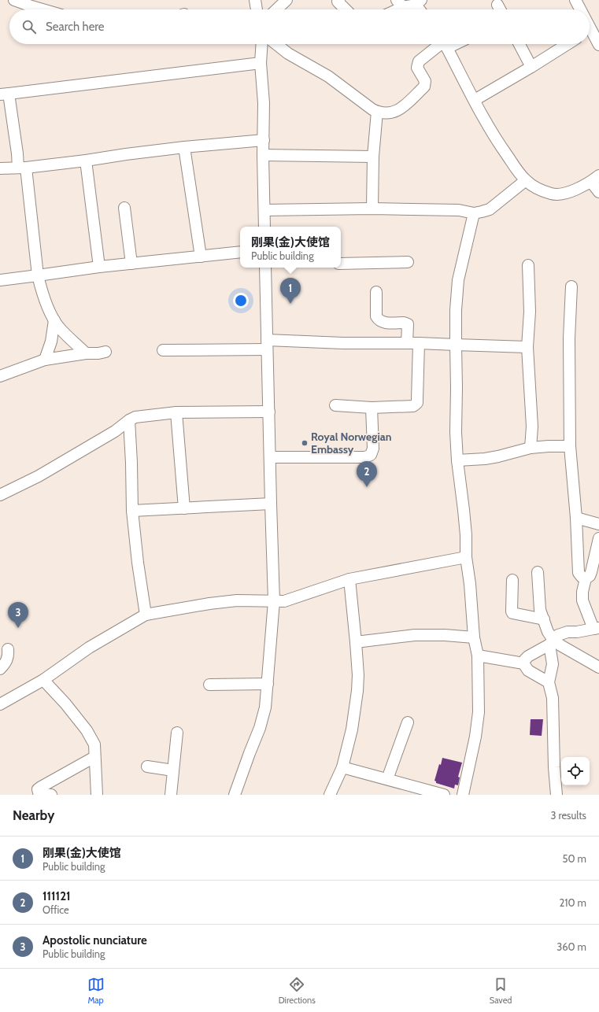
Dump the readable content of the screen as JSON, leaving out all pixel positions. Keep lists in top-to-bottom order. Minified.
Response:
{"places":["Royal Norwegian Embassy"],"page":{"search":"Search here","popup":["刚果(金)大使馆","Public building"],"pins":["1","2","3"],"heading":["Nearby","3 results"],"list":[{"mark":"1","name":"刚果(金)大使馆","note":"Public building","value":"50 m"},{"mark":"2","name":"111121","note":"Office","value":"210 m"},{"mark":"3","name":"Apostolic nunciature","note":"Public building","value":"360 m"}],"nav":["Map","Directions","Saved"]}}
